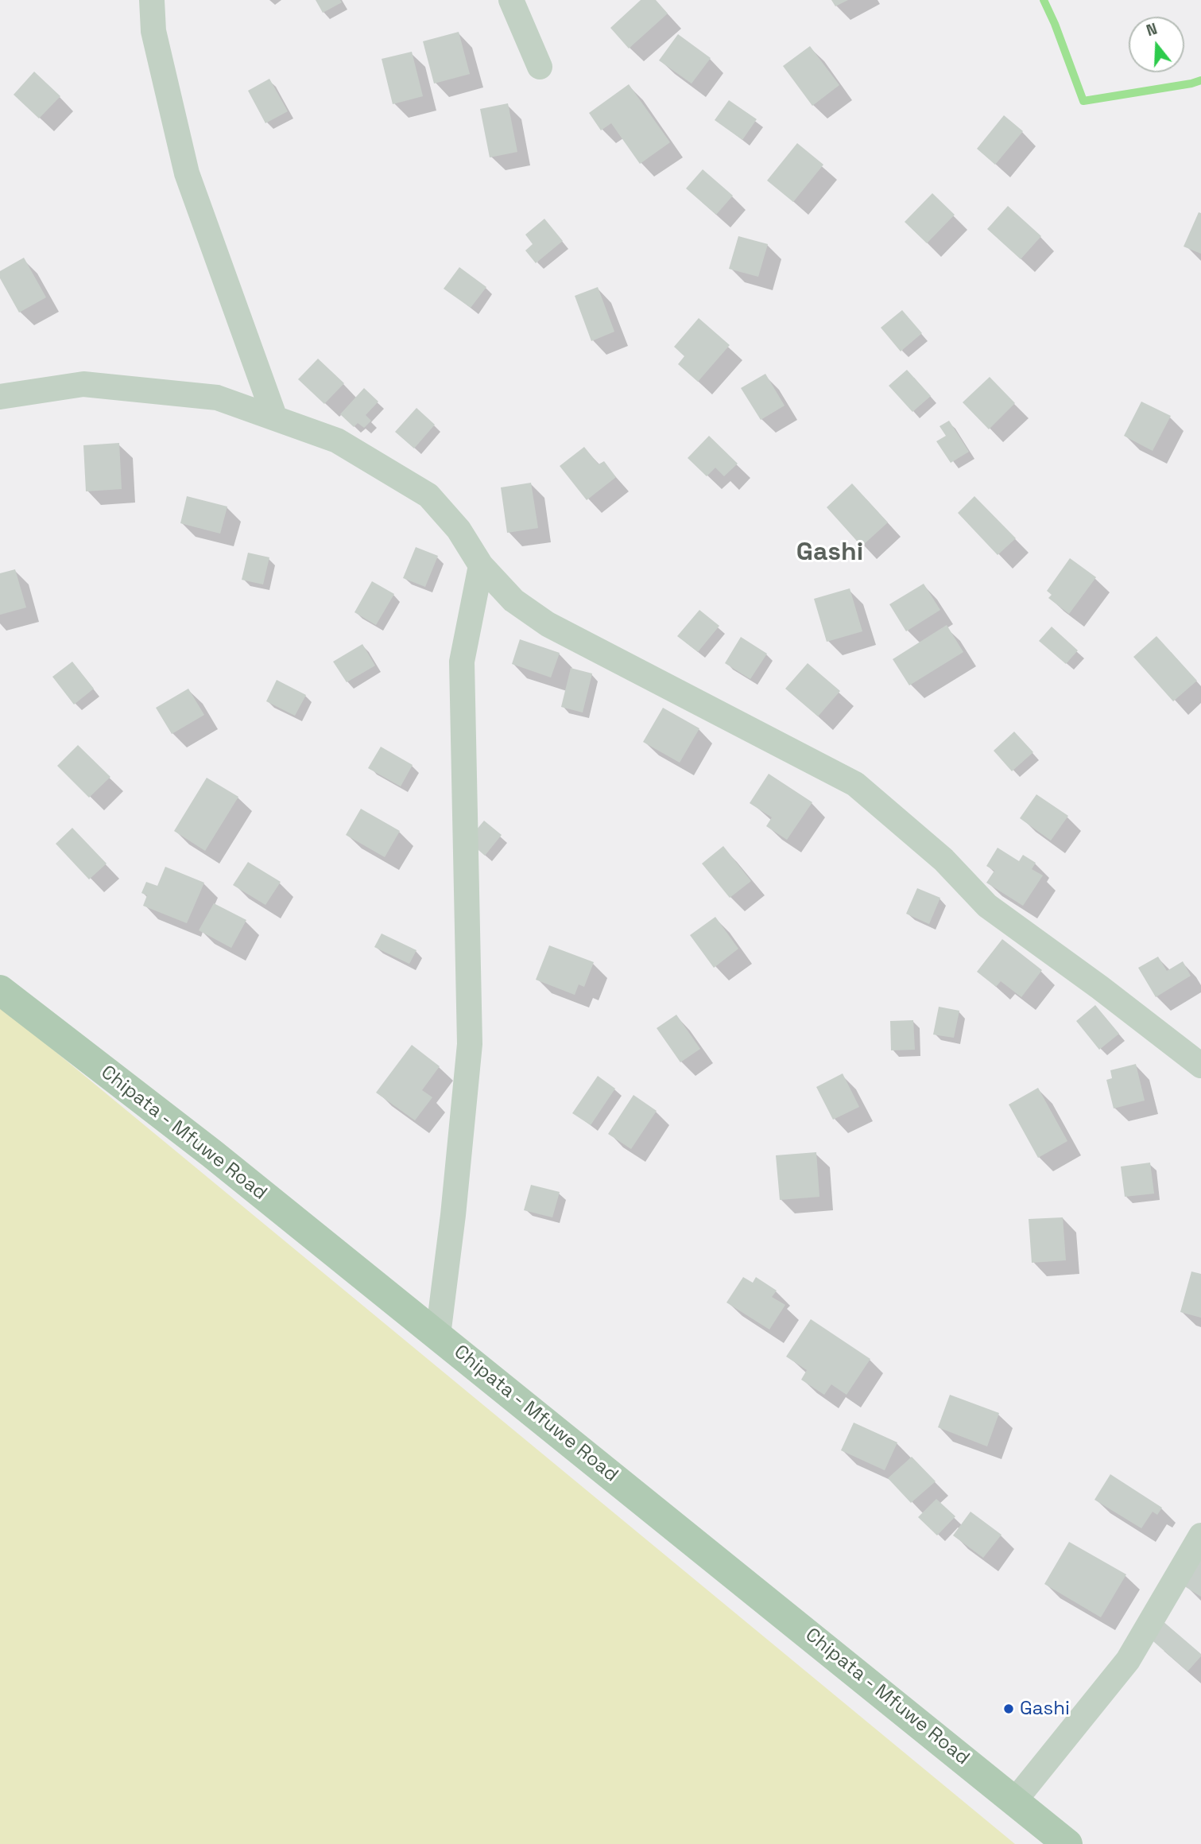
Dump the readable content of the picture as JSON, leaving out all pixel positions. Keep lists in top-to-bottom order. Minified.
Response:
{"streets":{"main road":["Chipata - Mfuwe Road"]},"districts":["Gashi"],"places":["Gashi"],"north":"top"}
